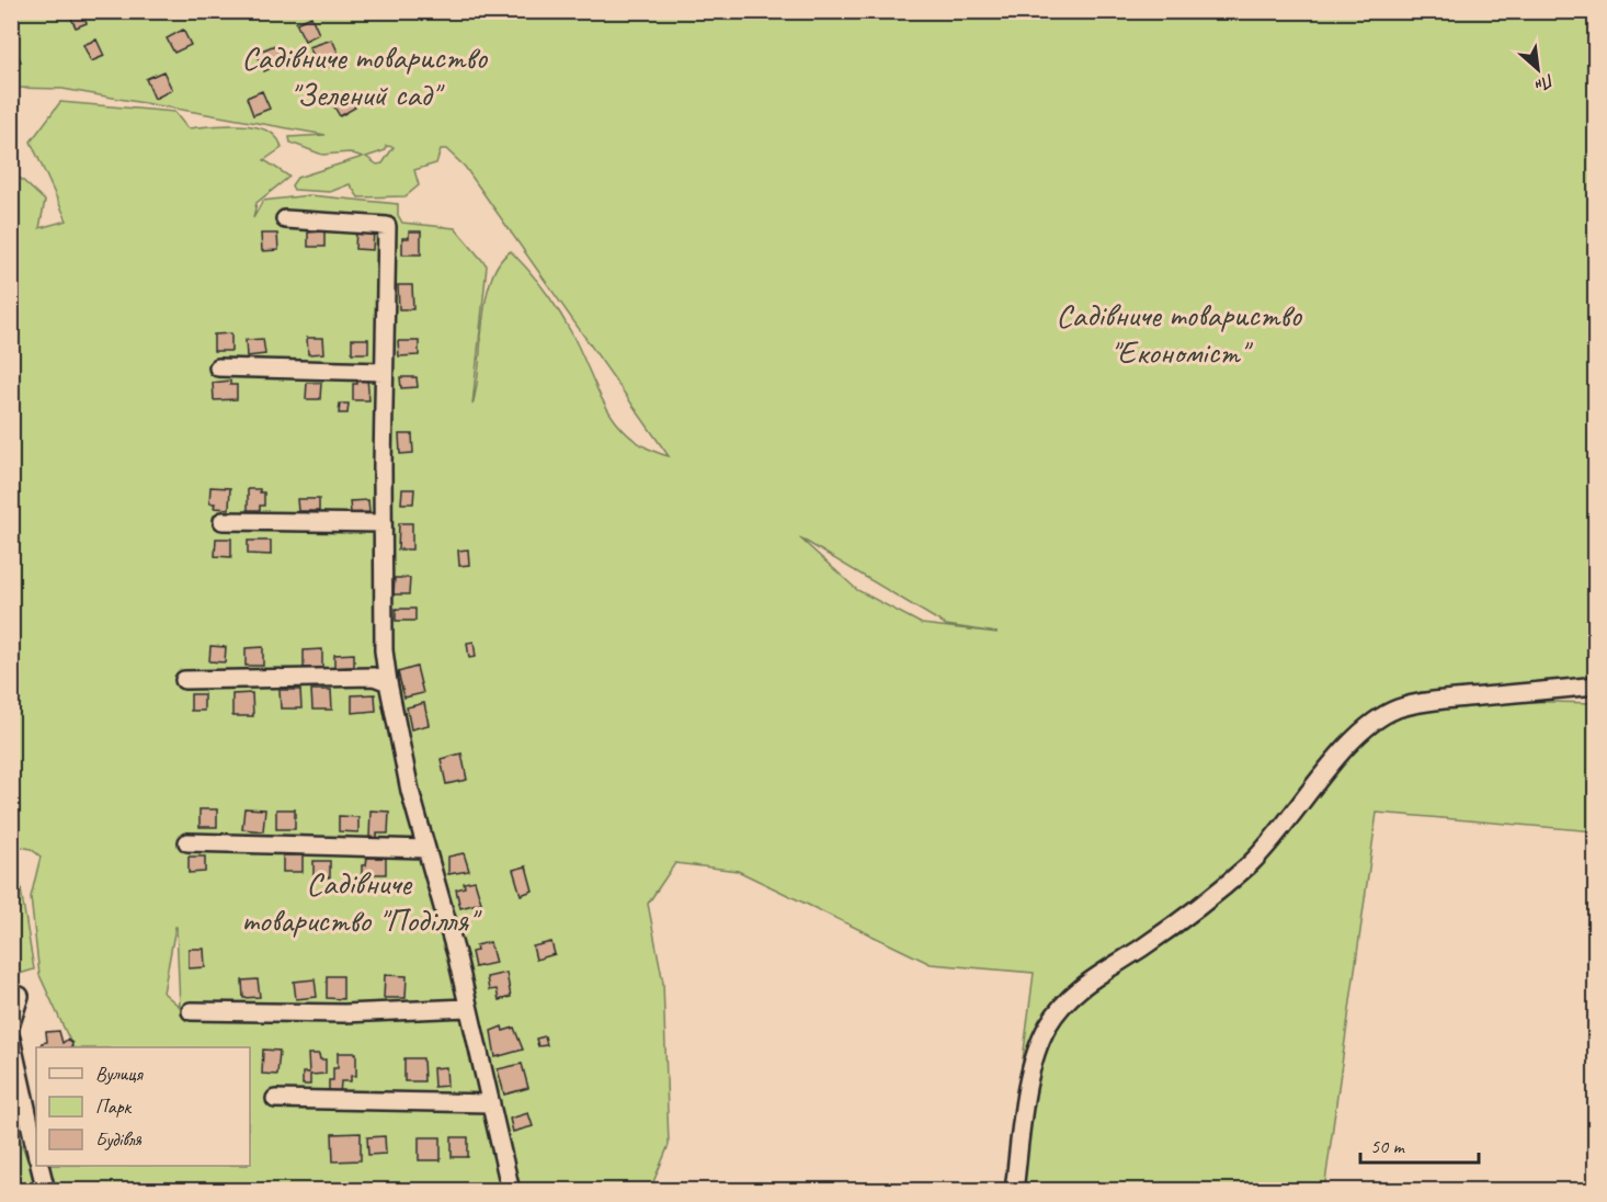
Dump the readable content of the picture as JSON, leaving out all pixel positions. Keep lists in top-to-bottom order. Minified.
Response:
{"parks":["Садівниче товариство \"Зелений сад\"","Садівниче товариство \"Економіст\"","Садівниче товариство \"Поділля\""],"legend":["Вулиця","Парк","Будівля"],"scale_bar":"50 m","north":"bottom right"}
